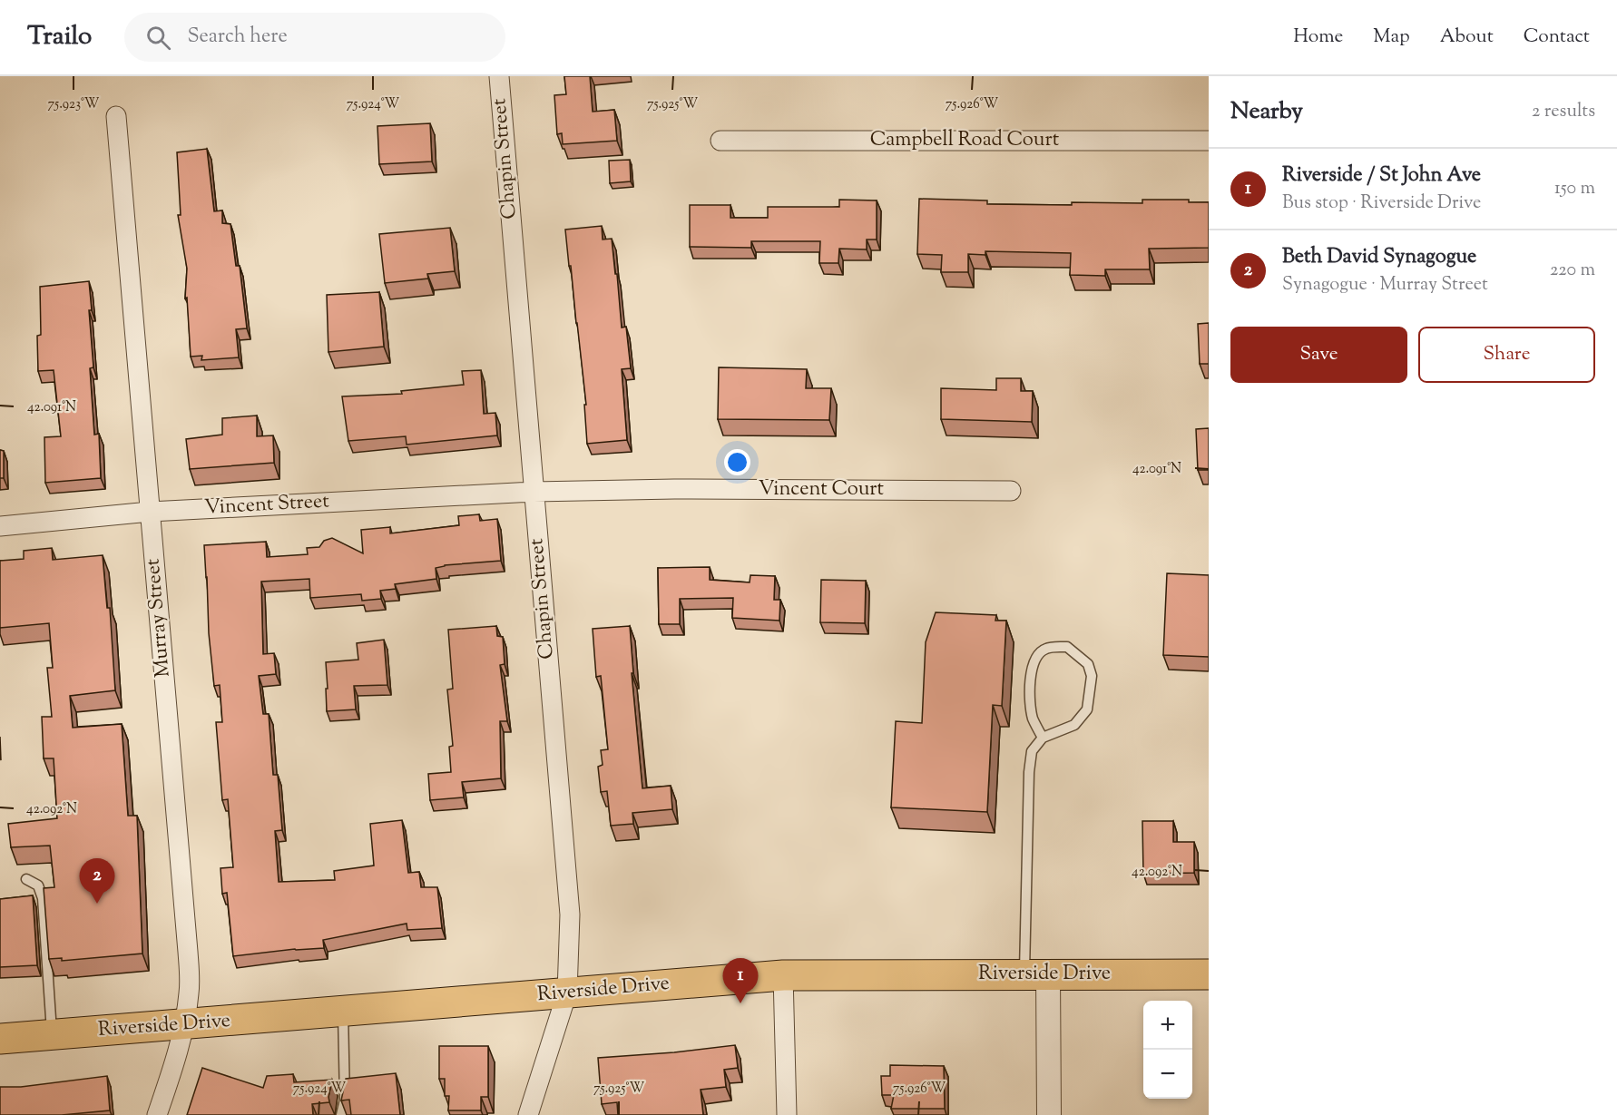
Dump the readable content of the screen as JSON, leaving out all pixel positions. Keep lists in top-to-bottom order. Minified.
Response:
{"streets":{"main road":["Riverside Drive"],"street":["Campbell Road Court","Chapin Street","Vincent Court","Vincent Street","Murray Street"]},"crossings":[["Chapin Street","Vincent Court"],["Chapin Street","Vincent Street"],["Chapin Street","Riverside Drive"],["Vincent Court","Vincent Street"],["Vincent Street","Murray Street"],["Murray Street","Riverside Drive"]],"page":{"header":"Trailo","search":"Search here","nav":["Home","Map","About","Contact"],"heading":["Nearby","2 results"],"list":[{"mark":"1","name":"Riverside / St John Ave","note":"Bus stop · Riverside Drive","value":"150 m"},{"mark":"2","name":"Beth David Synagogue","note":"Synagogue · Murray Street","value":"220 m"}],"buttons":["Save","Share"],"pins":["2","1"],"map_buttons":["+","−"]},"coordinates":["75.923°W","75.924°W","75.925°W","75.926°W","42.091°N","42.092°N"]}
